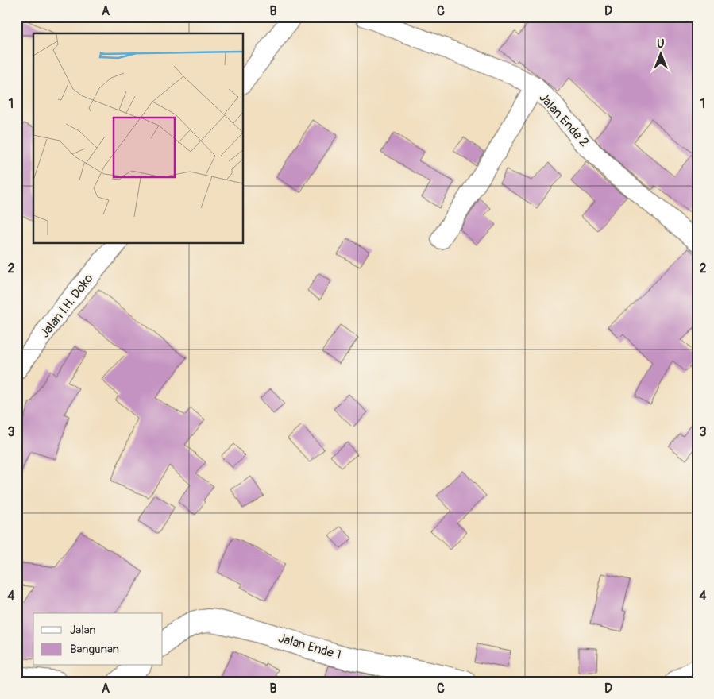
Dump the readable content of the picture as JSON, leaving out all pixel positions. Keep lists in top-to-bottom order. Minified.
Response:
{"streets":{"street":["Jalan Ende 2","Jalan I.H. Doko","Jalan Ende 1"]},"legend":["Jalan","Bangunan"],"north":"top","grid":{"columns":["A","B","C","D"],"rows":["1","2","3","4"]}}
